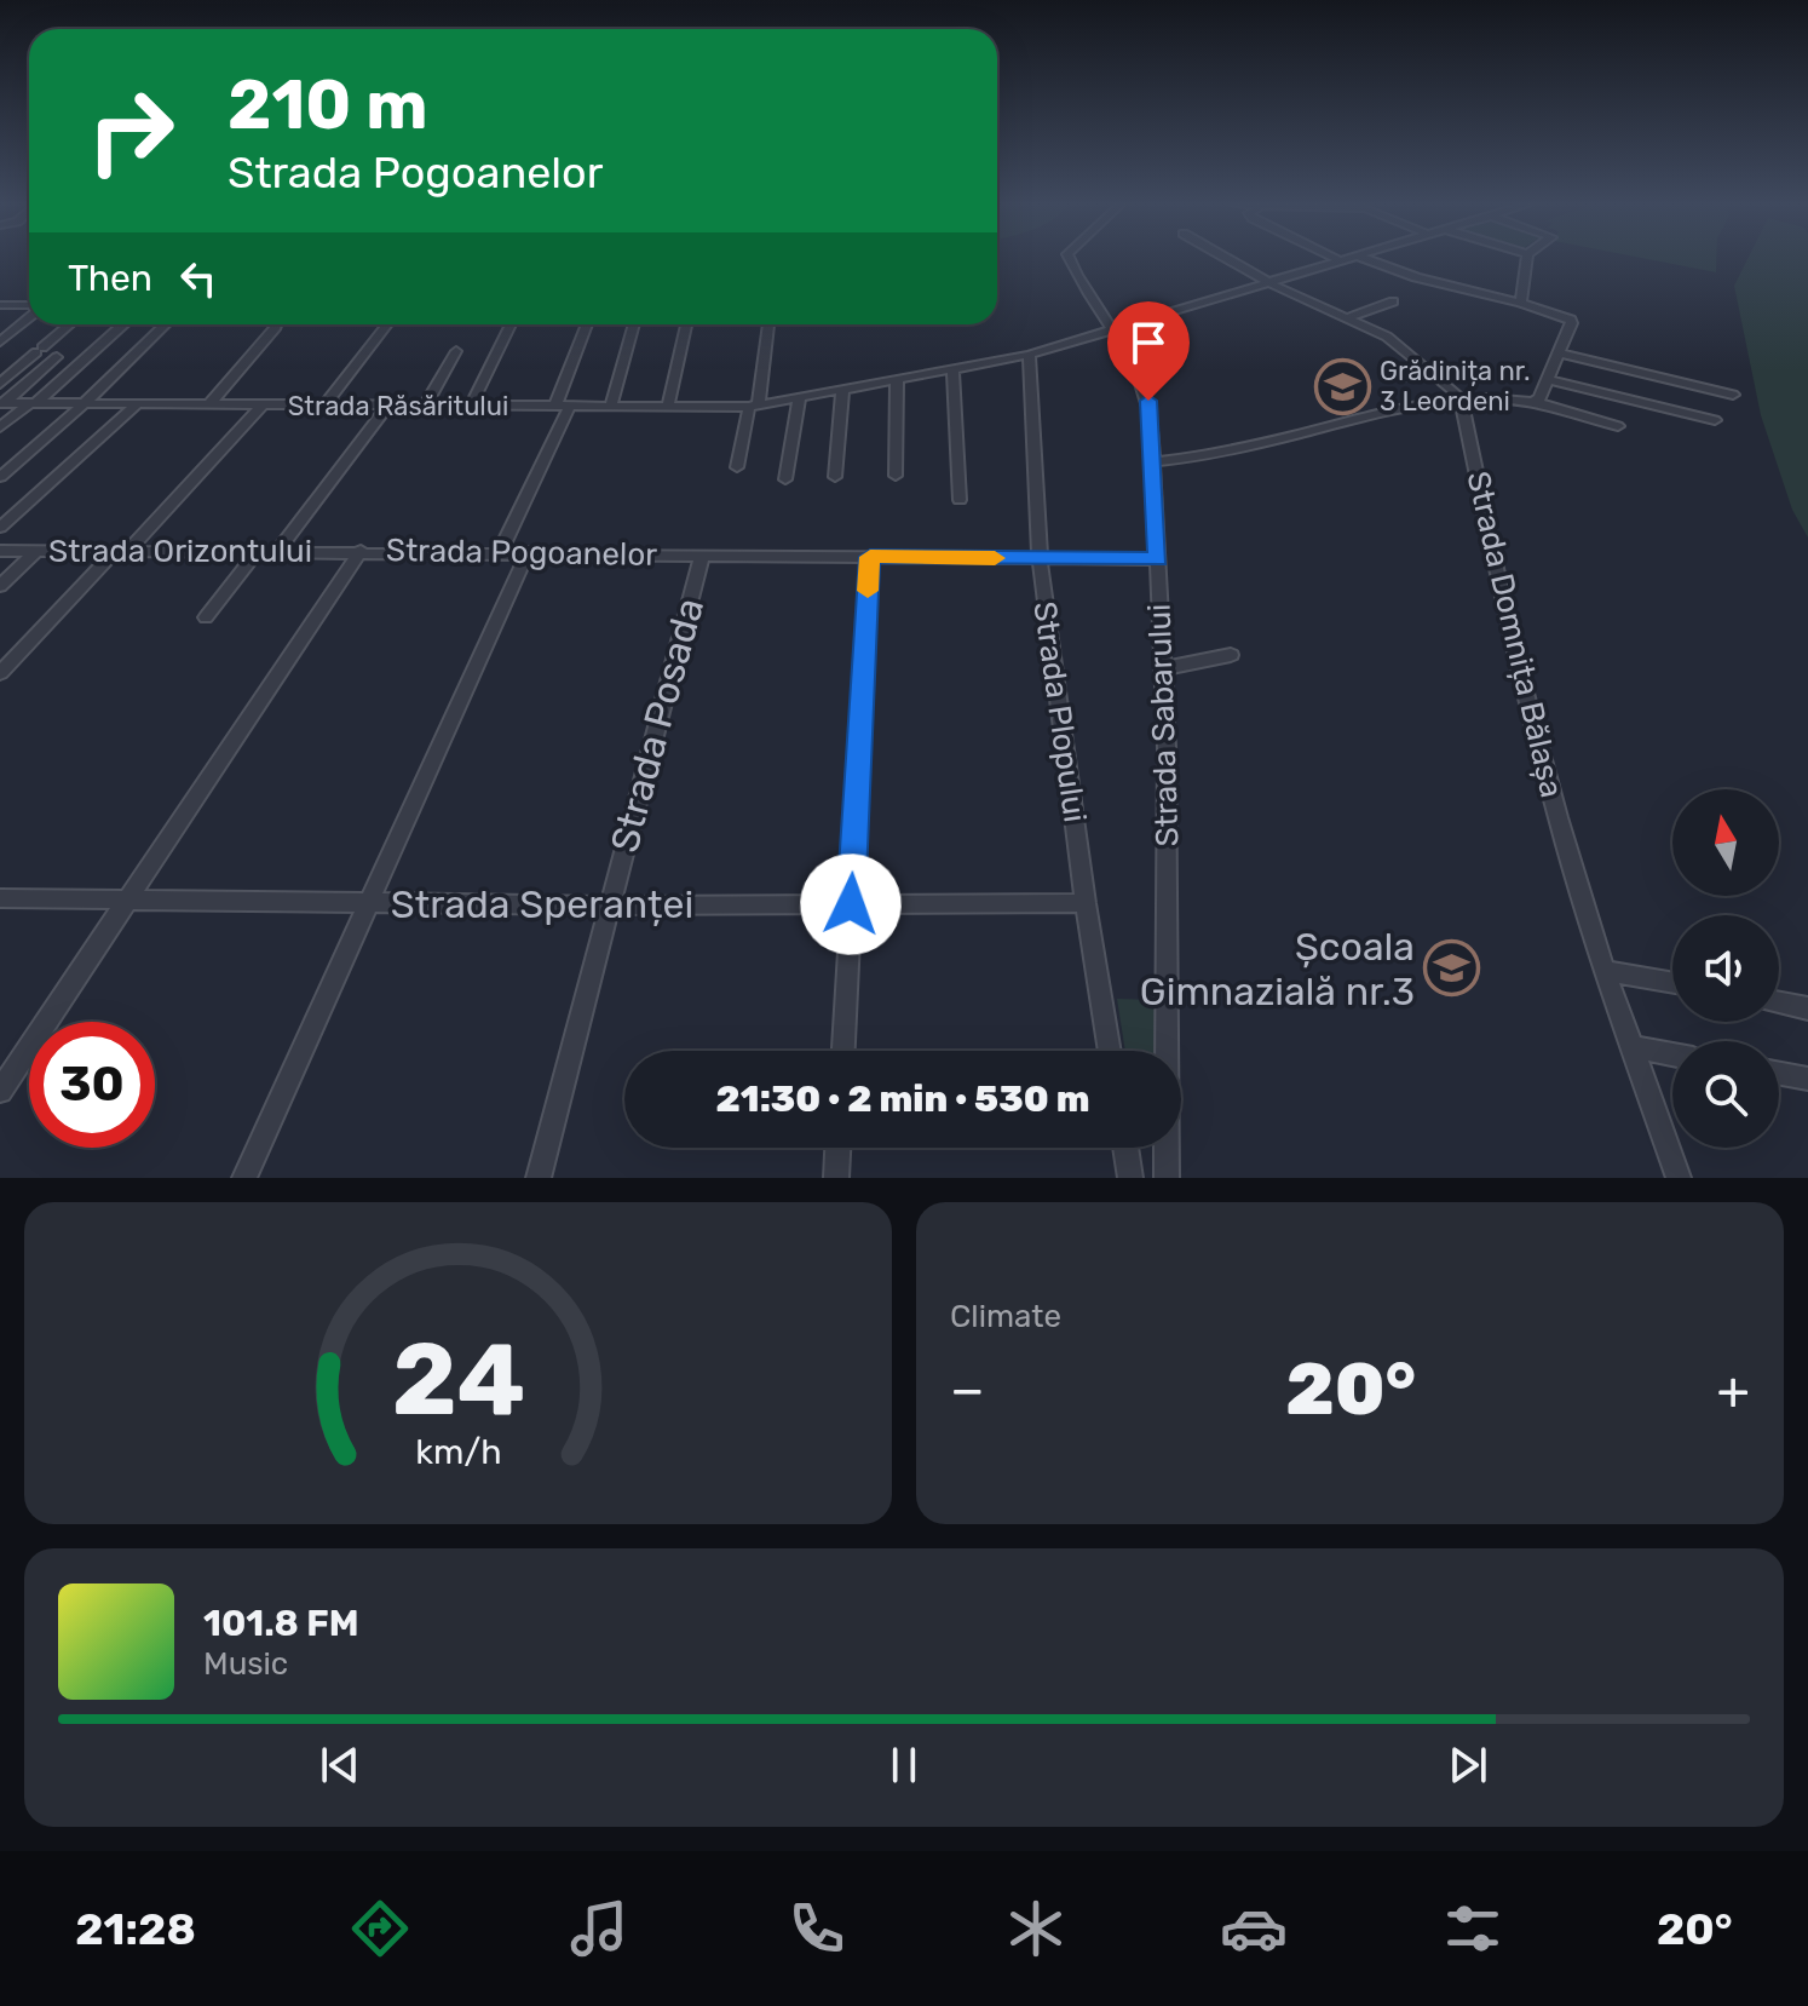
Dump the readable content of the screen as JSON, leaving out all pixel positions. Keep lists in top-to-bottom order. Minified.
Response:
{"streets":{"street":["Strada Răsăritului","Strada Orizontului","Strada Pogoanelor","Strada Domnița Bălașa","Strada Plopului","Strada Posada","Strada Sabarului","Strada Speranței"]},"crossings":[["Strada Răsăritului","Strada Plopului"],["Strada Răsăritului","Strada Sabarului"],["Strada Orizontului","Strada Pogoanelor"],["Strada Pogoanelor","Strada Plopului"],["Strada Pogoanelor","Strada Posada"],["Strada Pogoanelor","Strada Sabarului"],["Strada Pogoanelor","Strada Speranței"],["Strada Plopului","Strada Speranței"],["Strada Posada","Strada Speranței"]],"places":{"school or university":["Grădinița nr. 3 Leordeni","Școala Gimnazială nr.3"]},"north":"top","page":{"turn":["210 m","Strada Pogoanelor"],"then":"Then","limit":"30","trip":"21:30 · 2 min · 530 m","tile":"Climate","heat":["−","20°","+"],"song":["101.8 FM","Music"],"tabs":["21:28","20°"],"gauge":["24","km/h"]}}
